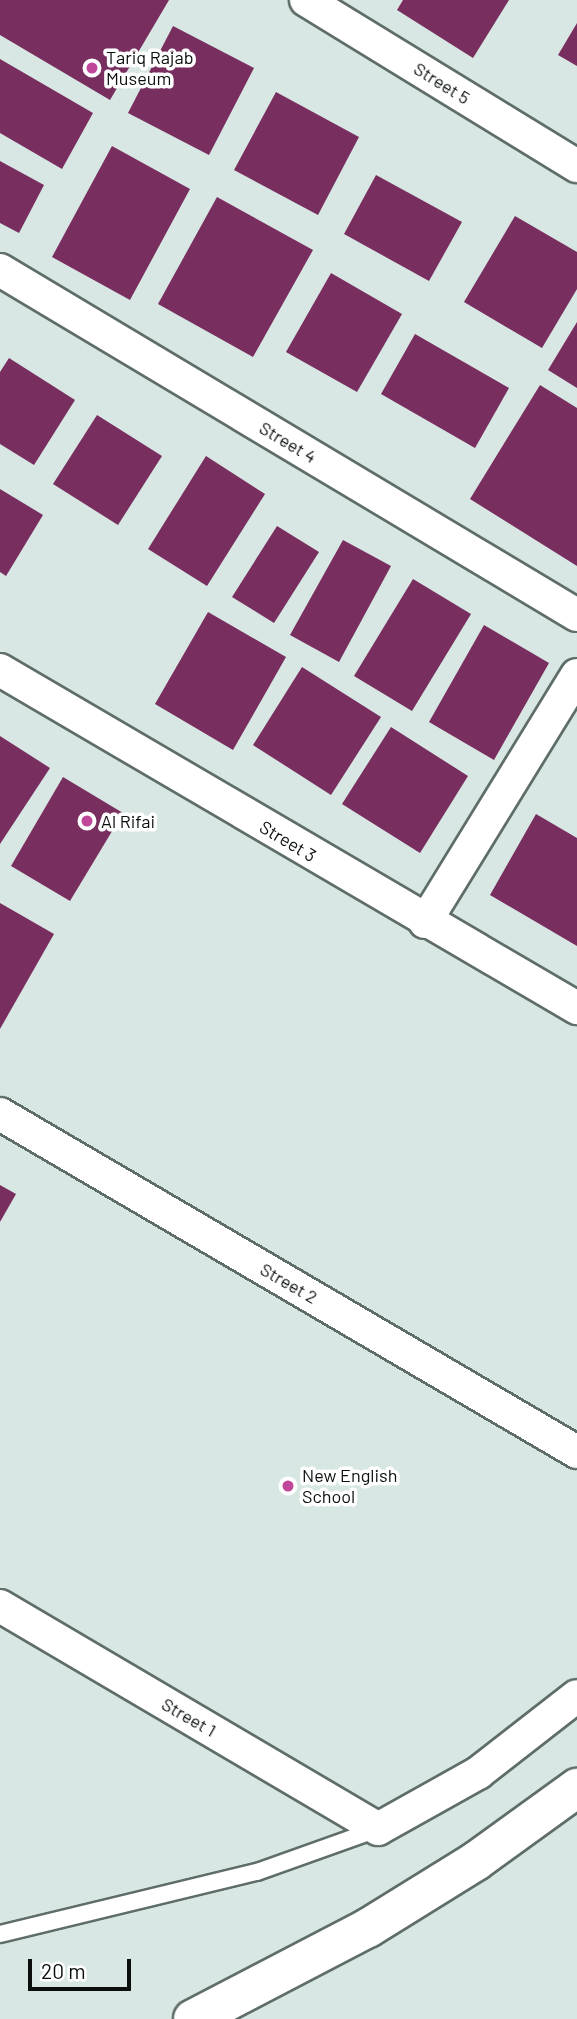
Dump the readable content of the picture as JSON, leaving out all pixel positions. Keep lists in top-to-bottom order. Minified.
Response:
{"streets":{"street":["Street 5","Street 4","Street 3","Street 2","Street 1"]},"places":["Tariq Rajab Museum","Al Rifai","New English School"],"scale_bar":"20 m"}
